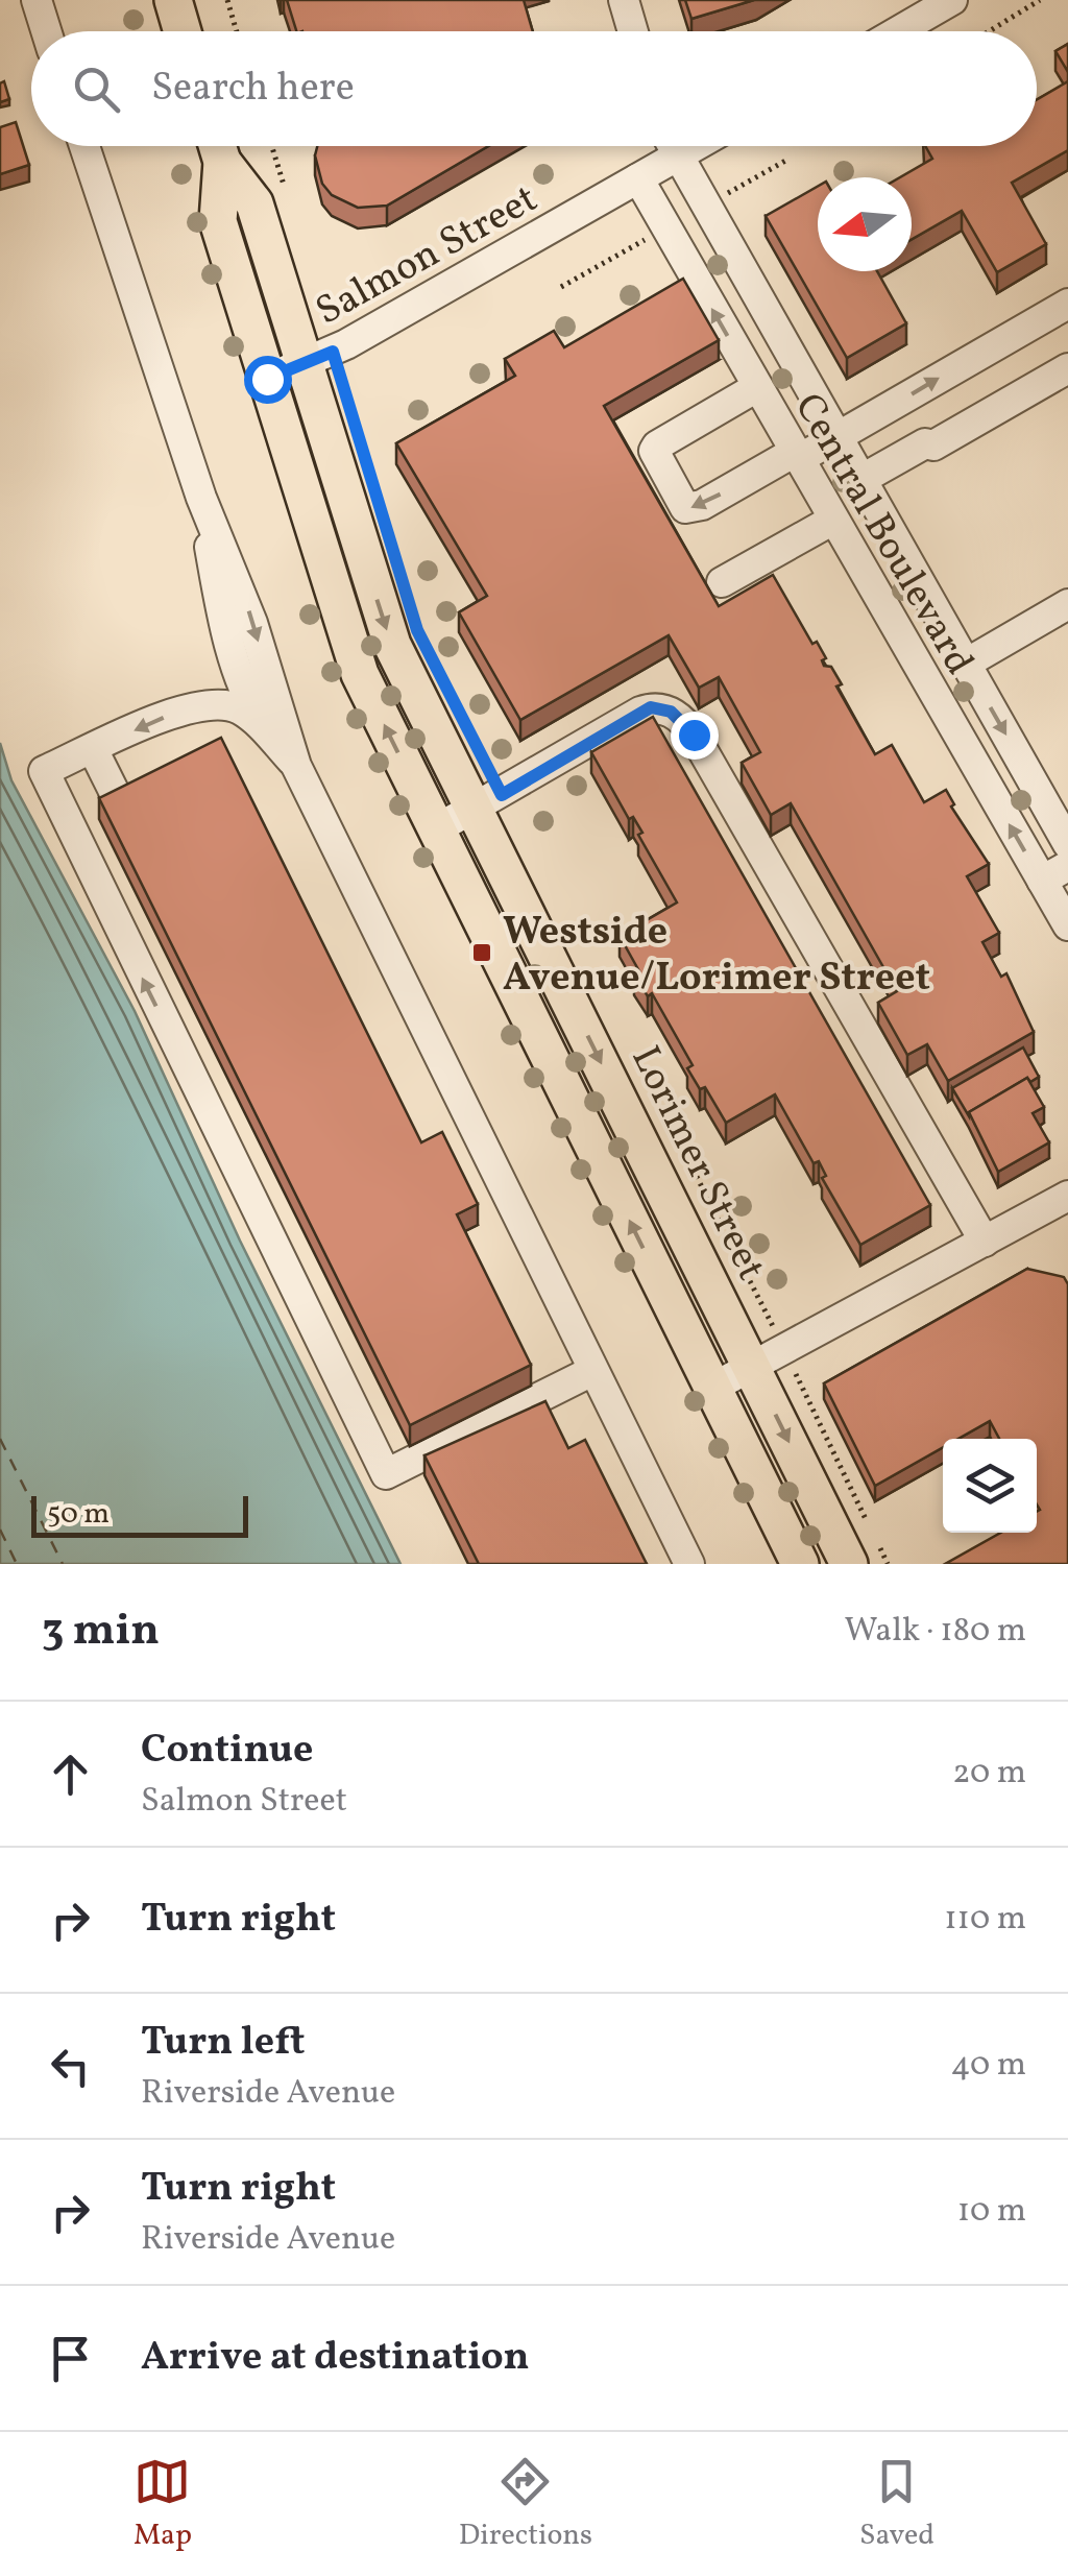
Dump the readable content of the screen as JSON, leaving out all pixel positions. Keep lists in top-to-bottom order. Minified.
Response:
{"streets":{"main road":["Lorimer Street"],"street":["Salmon Street","Central Boulevard"]},"crossings":[["Salmon Street","Central Boulevard"],["Salmon Street","Lorimer Street"]],"places":{"transit":["Westside Avenue/Lorimer Street"]},"scale_bar":"50 m","north":"left","page":{"search":"Search here","scale":"50 m","heading":["3 min","Walk · 180 m"],"list":[["Continue","Salmon Street","20 m"],["Turn right","110 m"],["Turn left","Riverside Avenue","40 m"],["Turn right","Riverside Avenue","10 m"],"Arrive at destination"],"nav":["Map","Directions","Saved"]}}
